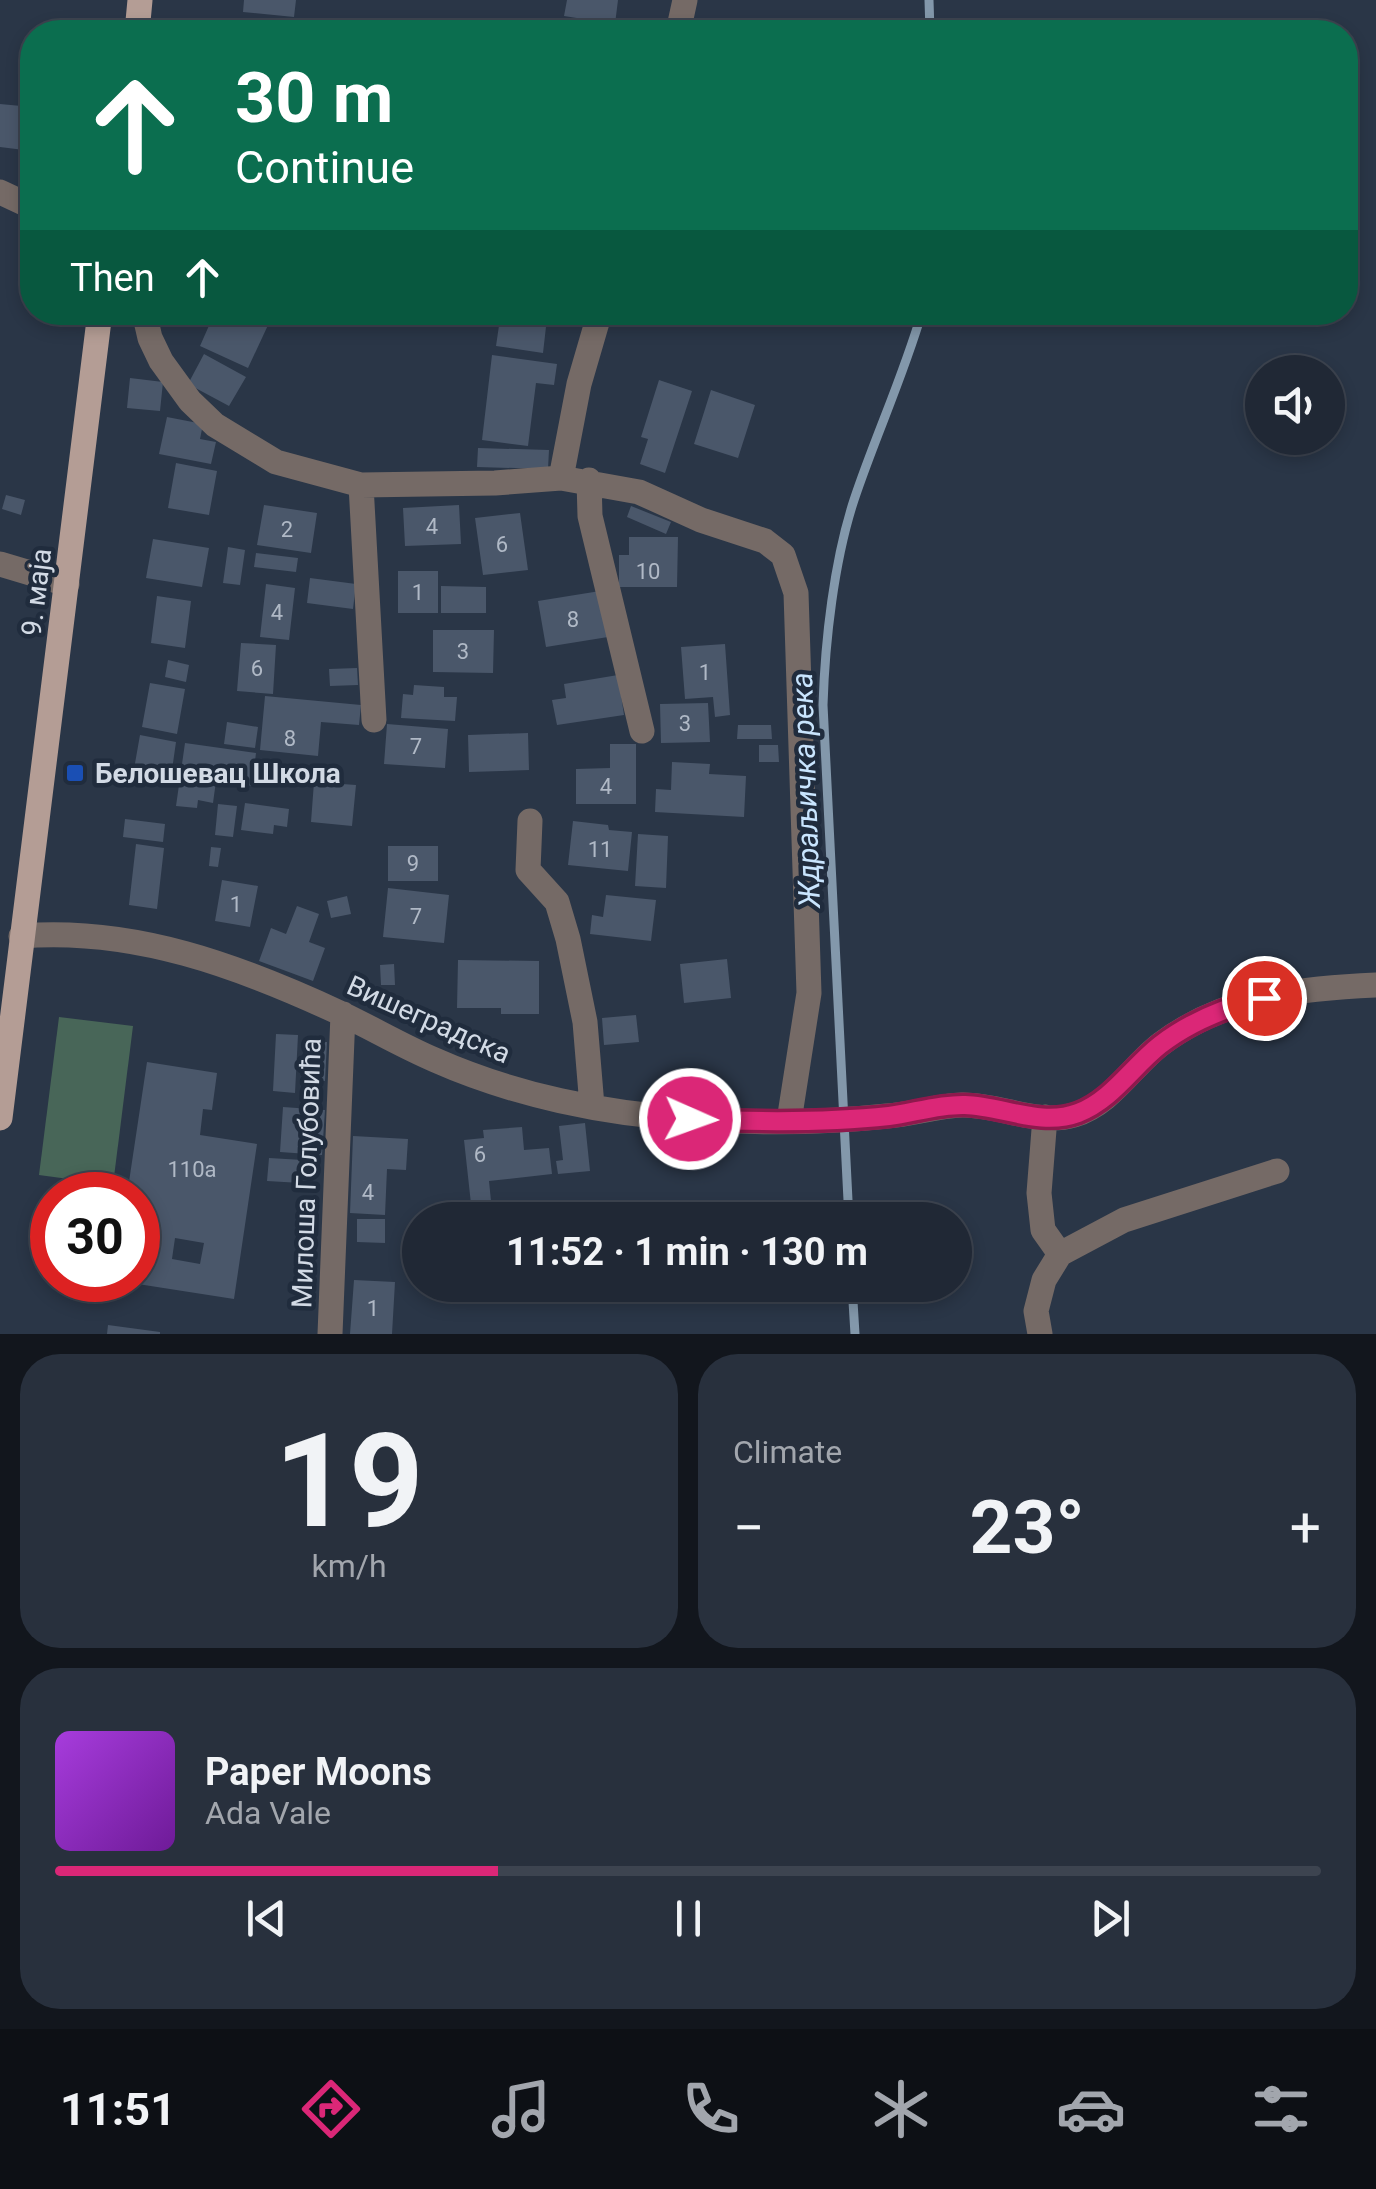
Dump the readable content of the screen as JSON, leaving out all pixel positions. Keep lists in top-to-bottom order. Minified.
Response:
{"streets":{"main road":["9. маја"],"street":["Вишеградска","Милоша Голубовића"]},"crossings":[["9. маја","Вишеградска"],["Вишеградска","Милоша Голубовића"]],"water":["Ждраљичка река"],"places":{"transit":["Белошевац Школа"]},"house_numbers":["4","2","6","10","1","4","8","3","6","1","3","8","7","4","11","9","1","7","6","110a","4","1"],"page":{"turn":["30 m","Continue"],"then":"Then","limit":"30","trip":"11:52 · 1 min · 130 m","tile":[["19","km/h"],"Climate"],"heat":["−","23°","+"],"song":["Paper Moons","Ada Vale"],"tabs":"11:51"}}
